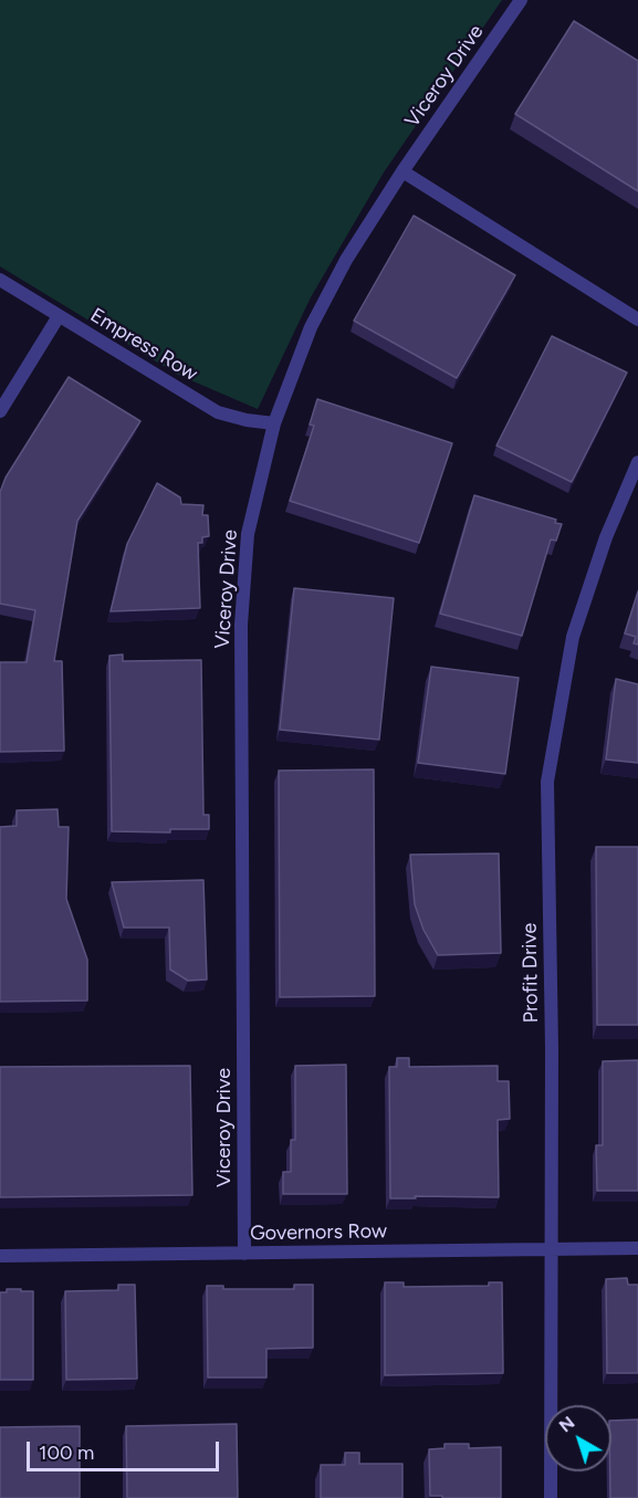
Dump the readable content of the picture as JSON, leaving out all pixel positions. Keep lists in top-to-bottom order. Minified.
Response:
{"streets":{"street":["Viceroy Drive","Empress Row","Profit Drive","Governors Row"]},"crossings":[["Viceroy Drive","Empress Row"],["Viceroy Drive","Governors Row"],["Profit Drive","Governors Row"]],"scale_bar":"100 m","north":"top left"}
